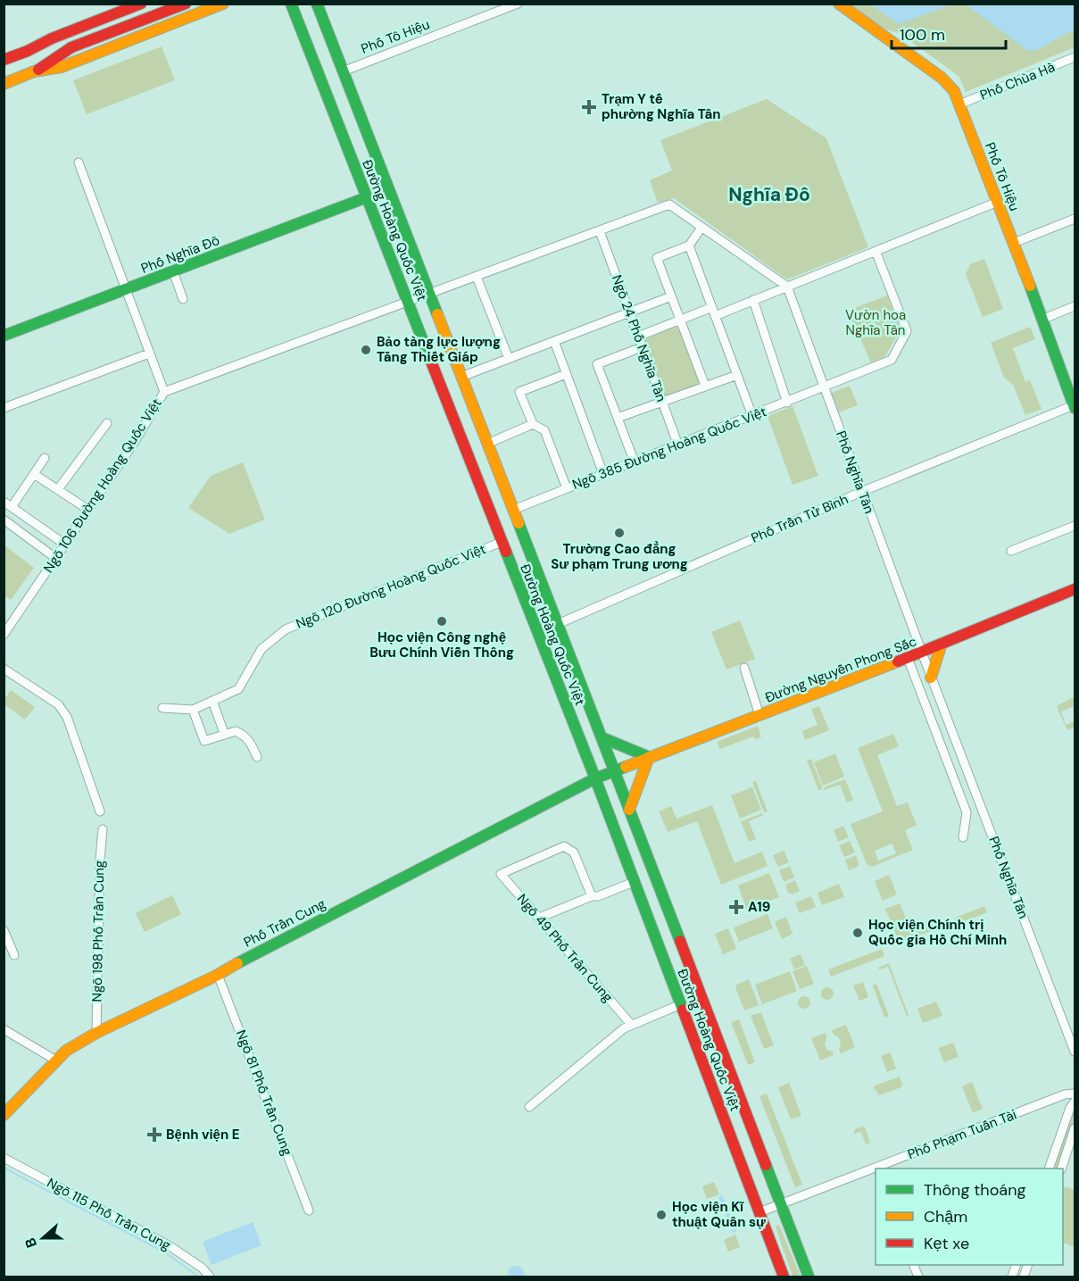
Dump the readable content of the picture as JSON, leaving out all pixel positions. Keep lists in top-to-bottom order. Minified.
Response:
{"streets":{"main road":["Phố Tô Hiệu","Đường Hoàng Quốc Việt","Phố Nghĩa Đô","Đường Nguyễn Phong Sắc","Phố Trần Cung"],"street":["Phố Chùa Hà","Ngõ 24 Phố Nghĩa Tân","Ngõ 385 Đường Hoàng Quốc Việt","Phố Nghĩa Tân","Ngõ 106 Đường Hoàng Quốc Việt","Phố Trần Tử Bình","Ngõ 120 Đường Hoàng Quốc Việt","Ngõ 198 Phố Trần Cung","Ngõ 49 Phố Trần Cung","Ngõ 81 Phố Trần Cung","Phố Phạm Tuấn Tài","Ngõ 115 Phố Trần Cung"]},"crossings":[["Phố Tô Hiệu","Phố Chùa Hà"],["Phố Tô Hiệu","Đường Hoàng Quốc Việt"],["Phố Tô Hiệu","Phố Trần Tử Bình"],["Đường Hoàng Quốc Việt","Phố Nghĩa Đô"],["Đường Hoàng Quốc Việt","Ngõ 385 Đường Hoàng Quốc Việt"],["Đường Hoàng Quốc Việt","Ngõ 106 Đường Hoàng Quốc Việt"],["Đường Hoàng Quốc Việt","Phố Trần Tử Bình"],["Đường Hoàng Quốc Việt","Ngõ 120 Đường Hoàng Quốc Việt"],["Đường Hoàng Quốc Việt","Đường Nguyễn Phong Sắc"],["Đường Hoàng Quốc Việt","Phố Trần Cung"],["Đường Hoàng Quốc Việt","Phố Phạm Tuấn Tài"],["Ngõ 24 Phố Nghĩa Tân","Ngõ 385 Đường Hoàng Quốc Việt"],["Ngõ 385 Đường Hoàng Quốc Việt","Phố Nghĩa Tân"],["Phố Nghĩa Tân","Phố Trần Tử Bình"],["Phố Nghĩa Tân","Đường Nguyễn Phong Sắc"],["Đường Nguyễn Phong Sắc","Phố Trần Cung"],["Phố Trần Cung","Ngõ 198 Phố Trần Cung"],["Phố Trần Cung","Ngõ 81 Phố Trần Cung"]],"districts":["Nghĩa Đô"],"parks":["Vườn hoa Nghĩa Tân"],"places":{"health":["Trạm Y tế phường Nghĩa Tân","A19","Bệnh viện E"],"other":["Bảo tàng lực lượng Tăng Thiết Giáp","Trường Cao đẳng Sư phạm Trung ương","Học viện Công nghệ Bưu Chính Viễn Thông","Học viện Chính trị Quốc gia Hồ Chí Minh","Học viện Kĩ thuật Quân sự"]},"legend":["Thông thoáng","Chậm","Kẹt xe"],"scale_bar":"100 m","north":"left"}
